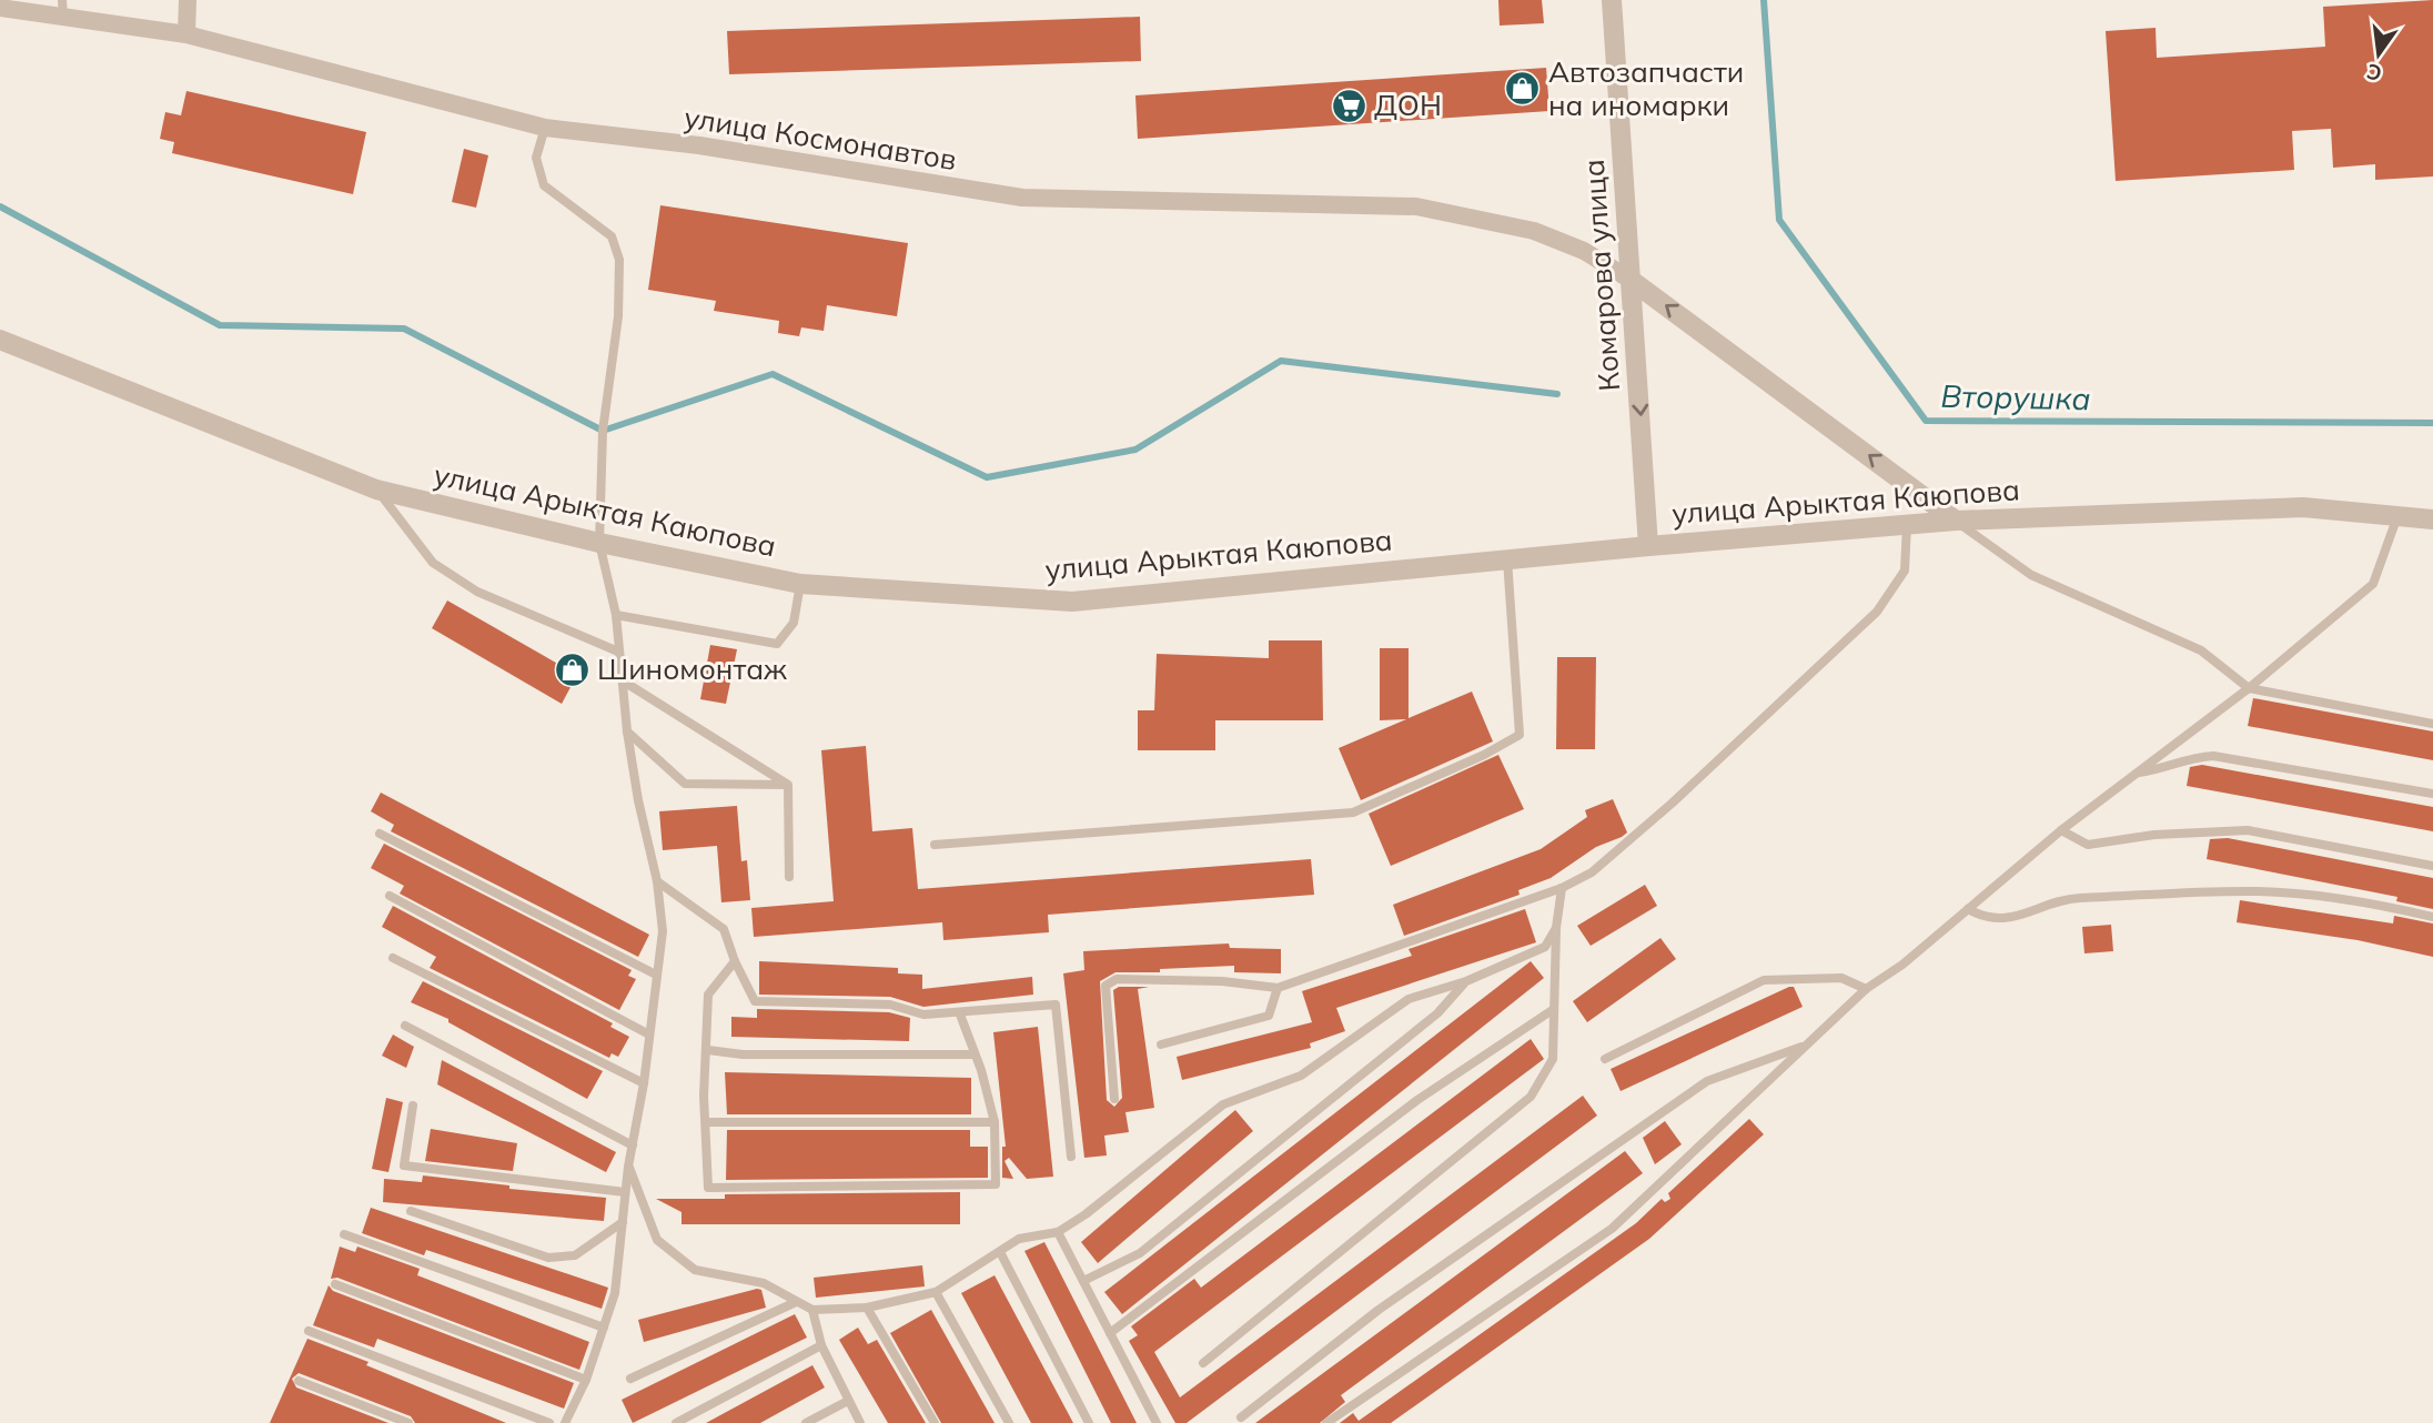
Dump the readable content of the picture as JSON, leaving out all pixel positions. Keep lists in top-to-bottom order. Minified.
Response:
{"streets":{"street":["улица Космонавтов","Комарова улица","улица Арыктая Каюпова"]},"crossings":[["улица Космонавтов","Комарова улица"],["Комарова улица","улица Арыктая Каюпова"]],"one_way":["Комарова улица"],"water":["Вторушка"],"places":{"shop":["Автозапчасти на иномарки","Шиномонтаж"],"supermarket":["ДОН"]},"north":"bottom"}
